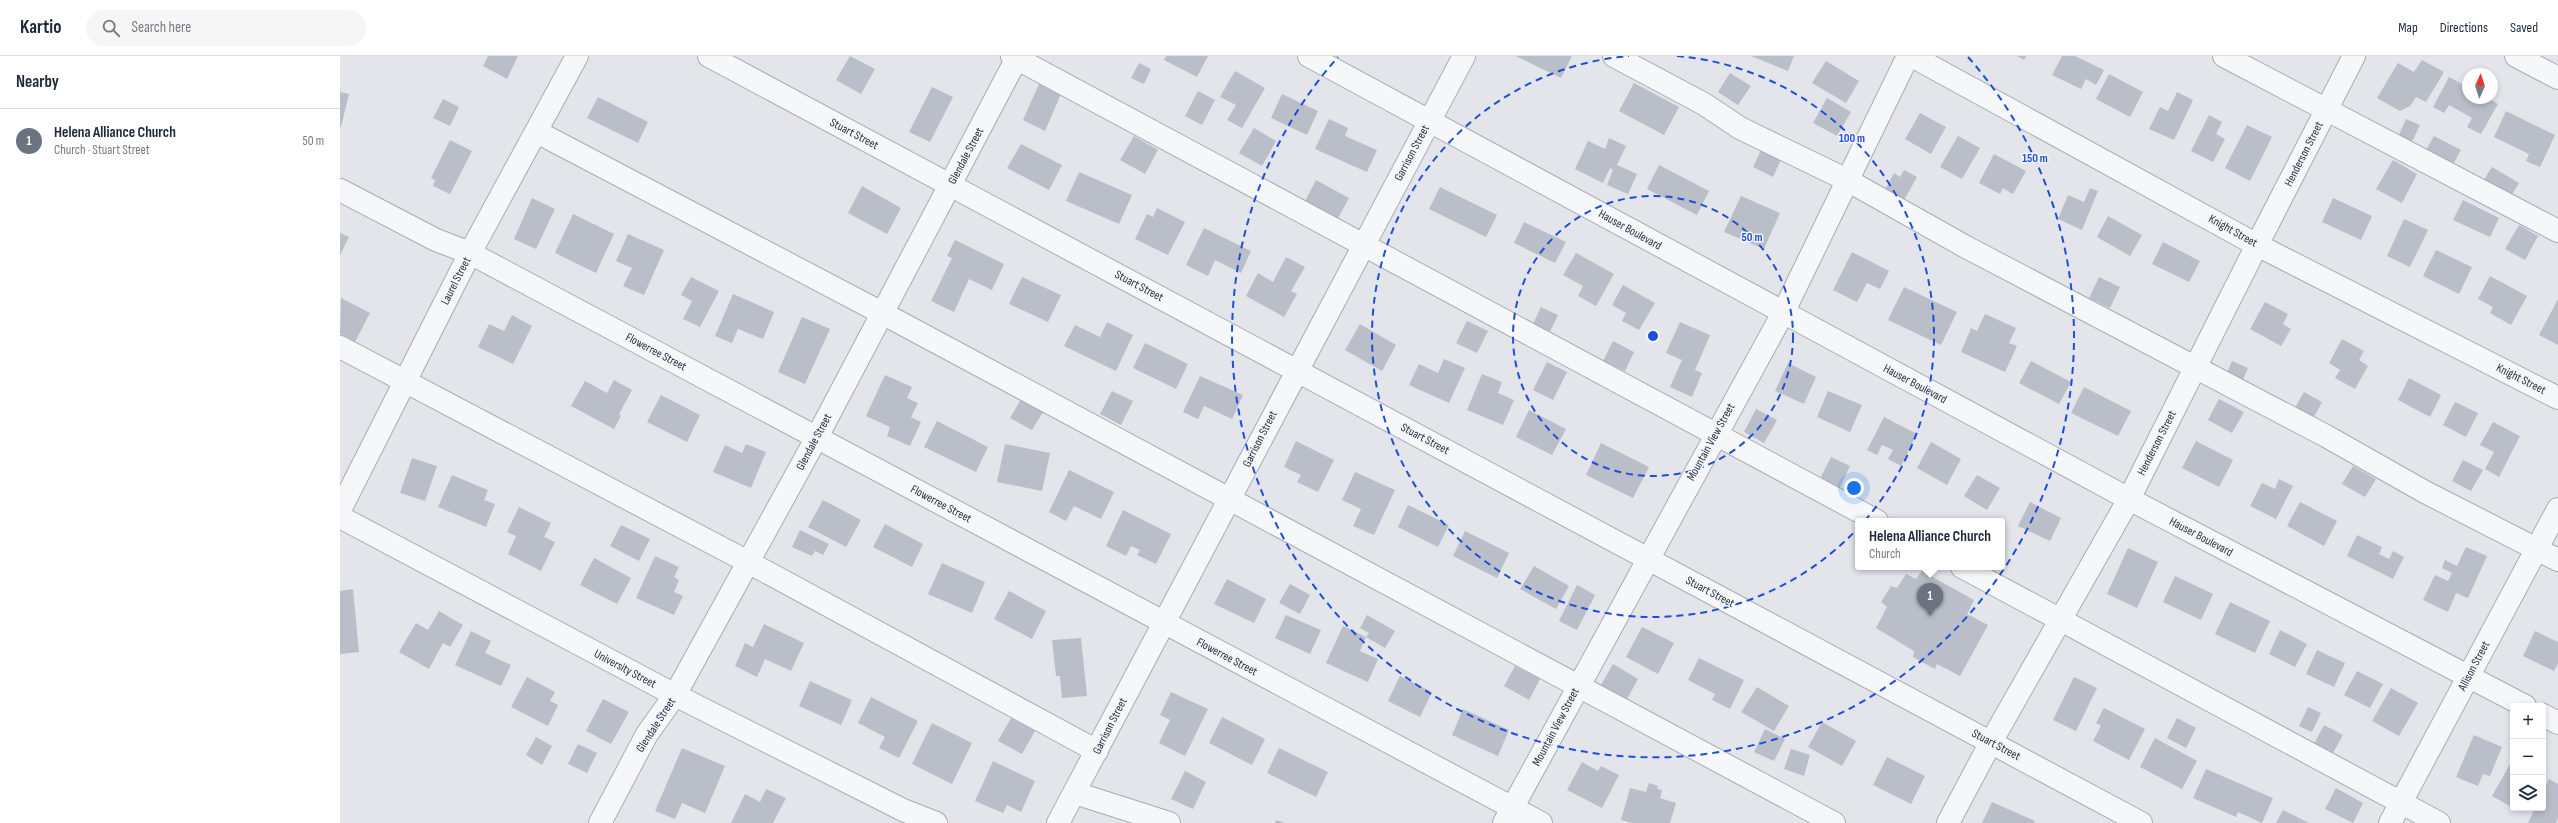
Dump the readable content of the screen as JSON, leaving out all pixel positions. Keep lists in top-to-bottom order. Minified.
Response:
{"streets":{"street":["Stuart Street","Garrison Street","Henderson Street","Glendale Street","Hauser Boulevard","Knight Street","Laurel Street","Flowerree Street","Mountain View Street","Allison Street","University Street"]},"crossings":[["Stuart Street","Garrison Street"],["Stuart Street","Henderson Street"],["Stuart Street","Glendale Street"],["Stuart Street","Mountain View Street"],["Garrison Street","Hauser Boulevard"],["Garrison Street","Flowerree Street"],["Henderson Street","Hauser Boulevard"],["Henderson Street","Knight Street"],["Glendale Street","Flowerree Street"],["Glendale Street","University Street"],["Hauser Boulevard","Mountain View Street"],["Hauser Boulevard","Allison Street"],["Laurel Street","Flowerree Street"],["Flowerree Street","Mountain View Street"]],"north":"top","page":{"header":"Kartio","search":"Search here","nav":["Map","Directions","Saved"],"heading":"Nearby","list":[{"mark":"1","name":"Helena Alliance Church","note":"Church · Stuart Street","value":"50 m"}],"popup":["Helena Alliance Church","Church"],"pins":"1","map_buttons":["+","−"]},"rings":["100 m","150 m","50 m"]}
